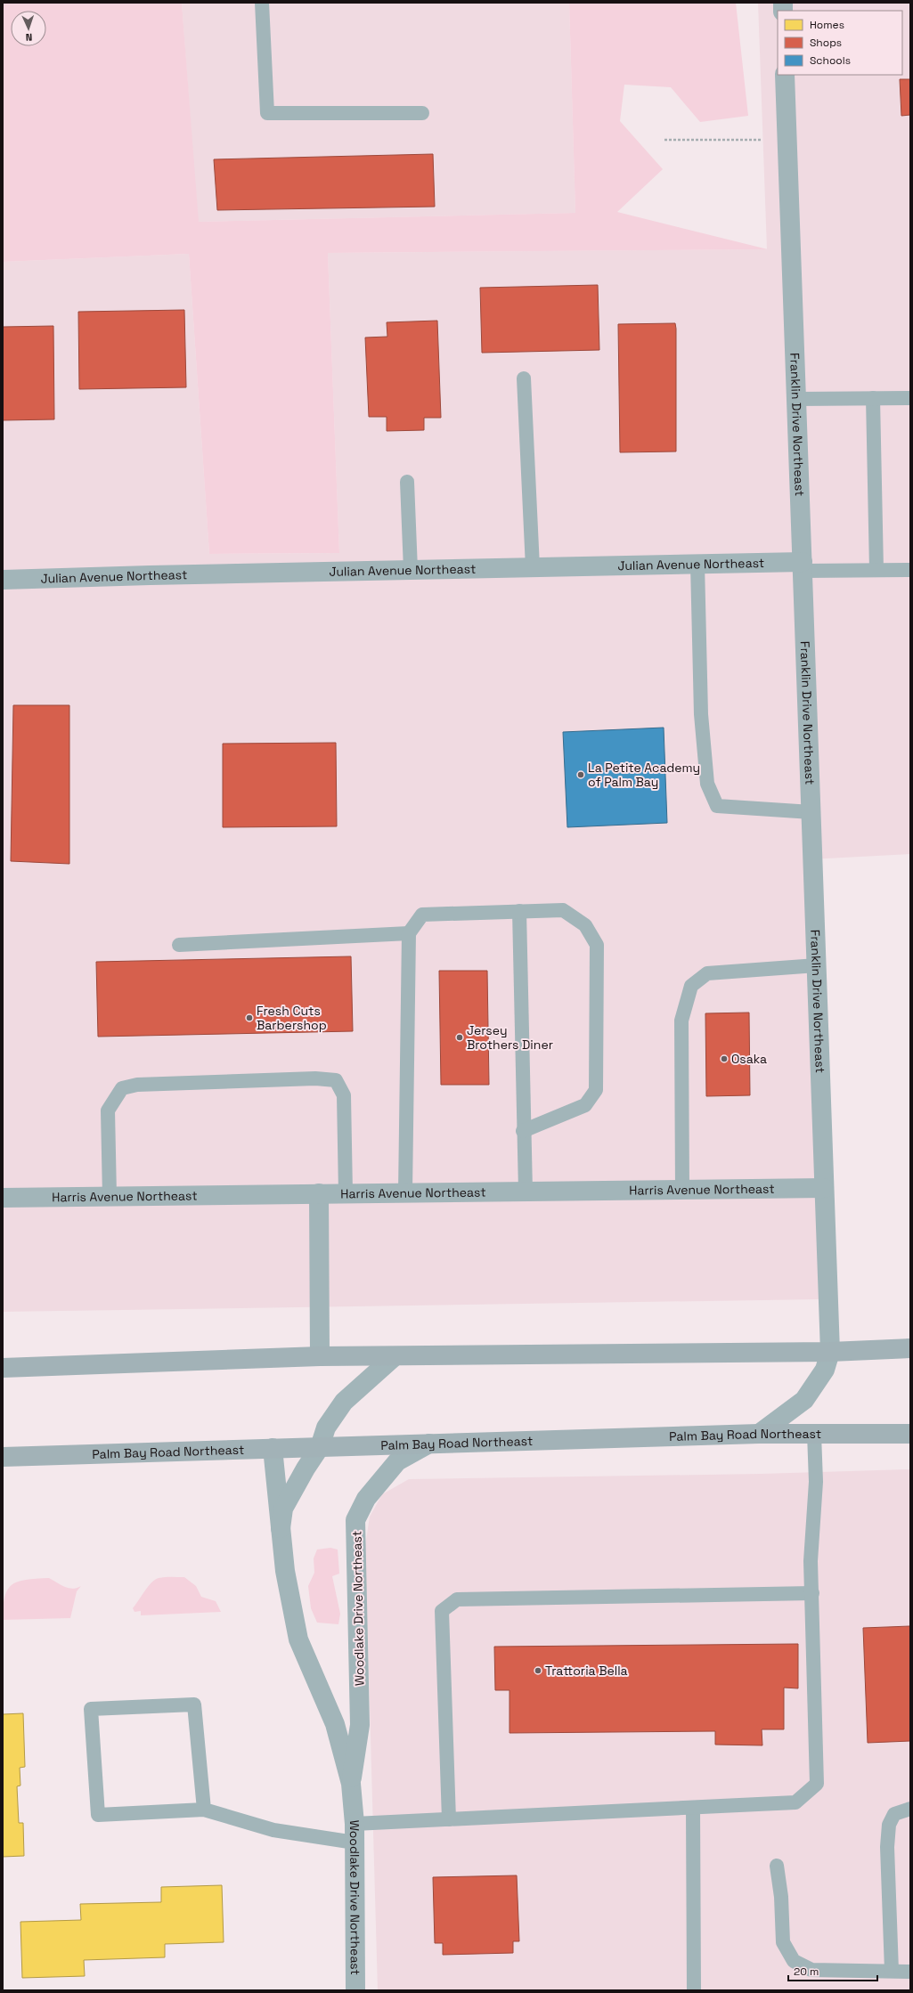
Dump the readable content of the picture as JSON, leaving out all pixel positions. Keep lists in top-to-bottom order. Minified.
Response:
{"streets":{"main road":["Palm Bay Road Northeast"],"street":["Franklin Drive Northeast","Julian Avenue Northeast","Harris Avenue Northeast","Woodlake Drive Northeast"]},"crossings":[["Franklin Drive Northeast","Julian Avenue Northeast"],["Franklin Drive Northeast","Harris Avenue Northeast"],["Franklin Drive Northeast","Palm Bay Road Northeast"],["Palm Bay Road Northeast","Woodlake Drive Northeast"]],"places":["La Petite Academy of Palm Bay","Fresh Cuts Barbershop","Jersey Brothers Diner","Osaka","Trattoria Bella"],"legend":["Homes","Shops","Schools"],"scale_bar":"20 m","north":"bottom"}
